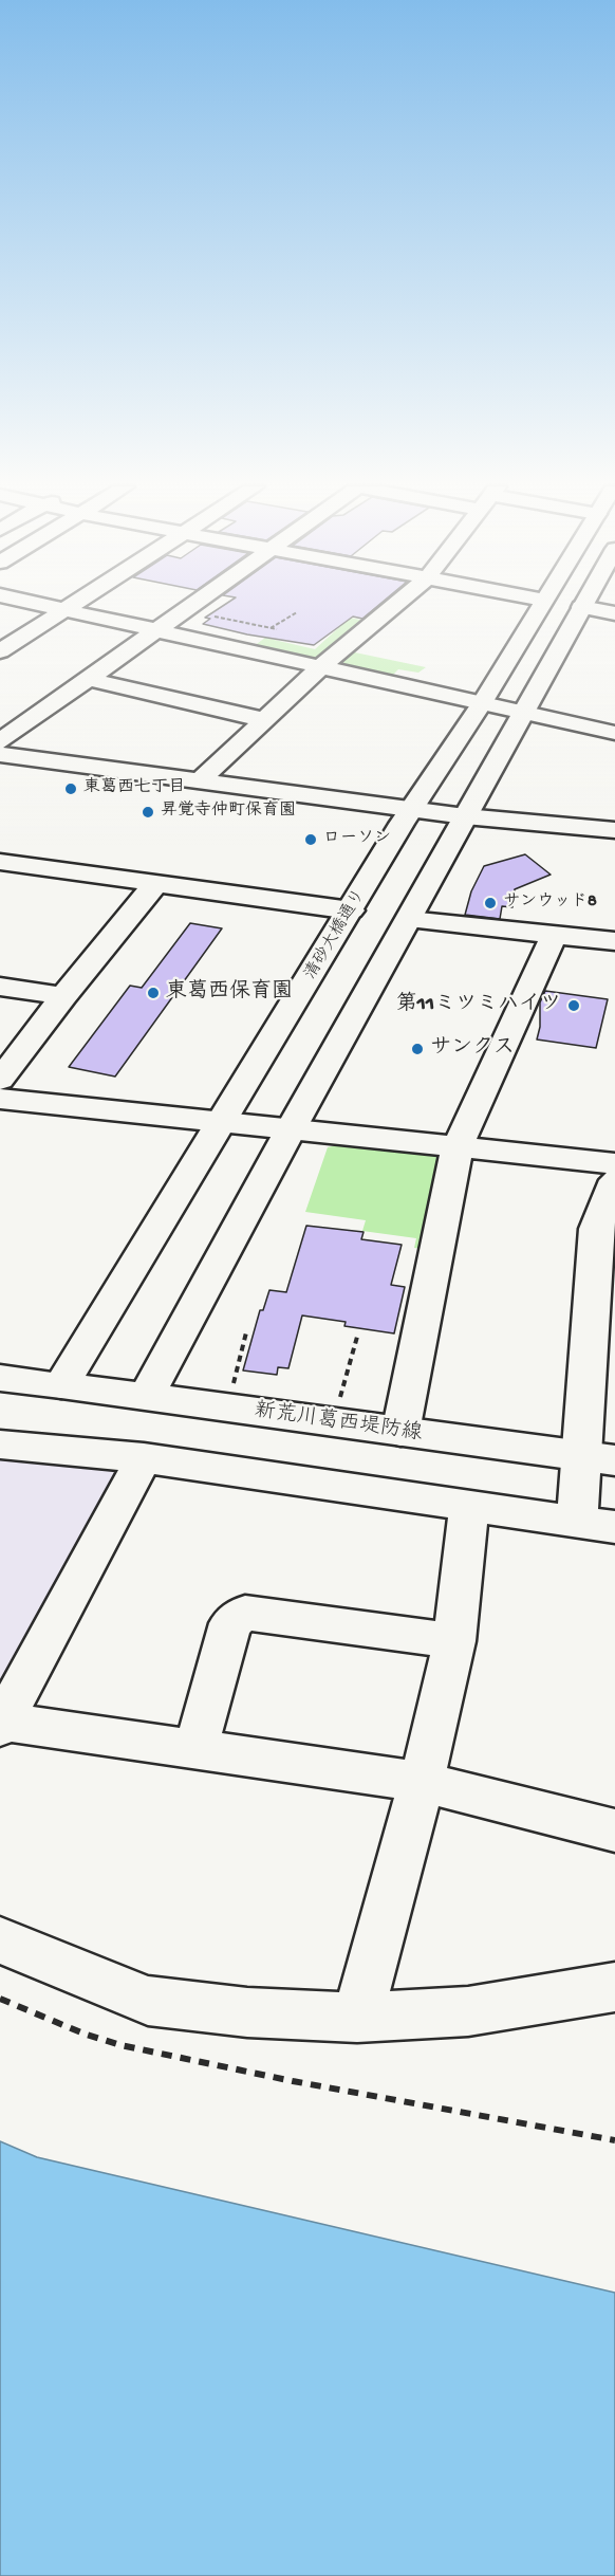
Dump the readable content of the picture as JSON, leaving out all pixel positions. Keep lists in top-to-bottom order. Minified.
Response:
{"streets":{"street":["清砂大橋通り","新荒川葛西堤防線"]},"crossings":[["清砂大橋通り","新荒川葛西堤防線"]],"places":["東葛西七丁目","昇覚寺仲町保育園","ローソン","サンウッド8","東葛西保育園","第11ミツミハイツ","サンクス"]}
